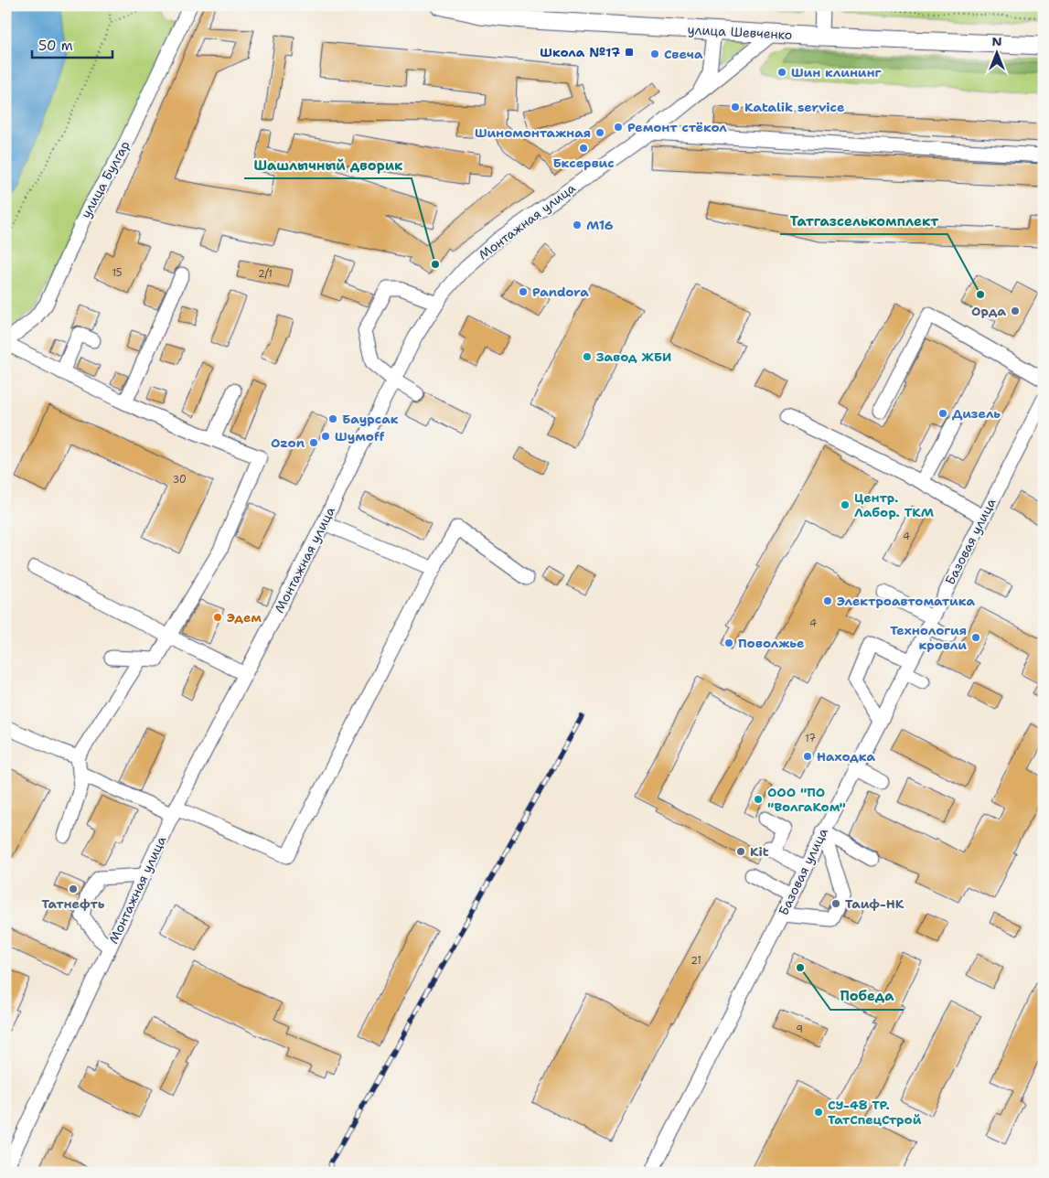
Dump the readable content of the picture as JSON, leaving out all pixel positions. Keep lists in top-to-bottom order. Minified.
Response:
{"streets":{"main road":["улица Шевченко"],"street":["улица Булгар","Монтажная улица","Базовая улица"]},"crossings":[["улица Шевченко","Монтажная улица"]],"places":{"transit":["Школа №17"],"other":["Свеча","Шин клининг","Katalik service","Ремонт стёкол","Шиномонтажная","Бксервис","М16","Шашлычный дворик","Pandora","Татгазселькомплект","Орда","Завод ЖБИ","Дизель","Баурсак","Шумоff","Ozon","Центр. Лабор. ТКМ","Электроавтоматика","Эдем","Технология кровли","Поволжье","Находка","ООО \"ПО \"ВолгаКом\"","Kit","Татнефть","Таиф-НК","Победа","СУ-48 ТР. ТатСпецСтрой"]},"house_numbers":["15","2/1","30","4","4","17","21","9"],"scale_bar":"50 m","north":"top"}
